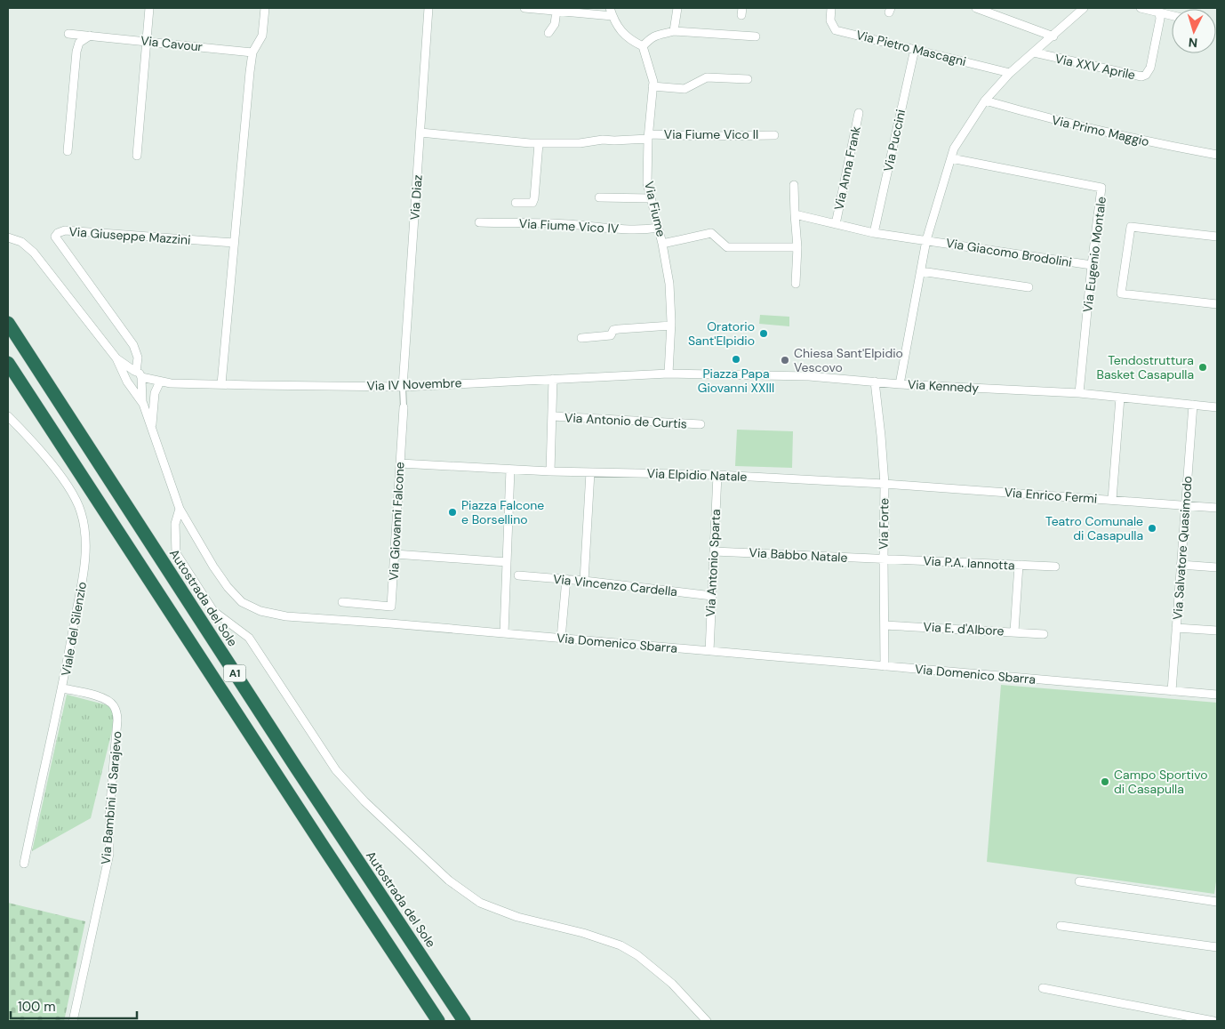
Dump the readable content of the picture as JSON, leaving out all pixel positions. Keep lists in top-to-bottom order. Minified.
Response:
{"streets":{"highway":["Autostrada del Sole","A1"],"street":["Via Cavour","Via Pietro Mascagni","Via XXV Aprile","Via Primo Maggio","Via Fiume Vico II","Via Puccini","Via Anna Frank","Via Diaz","Via Fiume","Via Fiume Vico IV","Via Giuseppe Mazzini","Via Giacomo Brodolini","Via Eugenio Montale","Via IV Novembre","Via Kennedy","Via Antonio de Curtis","Via Elpidio Natale","Via Enrico Fermi","Via Giovanni Falcone","Via Forte","Via Salvatore Quasimodo","Via Babbo Natale","Via Antonio Sparta","Via P.A. Iannotta","Via Vincenzo Cardella","Viale del Silenzio","Via E. d'Albore","Via Domenico Sbarra","Via Bambini di Sarajevo"]},"crossings":[["Via Pietro Mascagni","Via Puccini"],["Via Fiume Vico II","Via Diaz"],["Via Fiume Vico II","Via Fiume"],["Via Puccini","Via Anna Frank"],["Via Anna Frank","Via Giacomo Brodolini"],["Via Diaz","Via IV Novembre"],["Via Diaz","Via Giovanni Falcone"],["Via Fiume","Via Fiume Vico IV"],["Via Fiume","Via IV Novembre"],["Via Fiume","Via Kennedy"],["Via Giuseppe Mazzini","Via IV Novembre"],["Via Giuseppe Mazzini","Via Domenico Sbarra"],["Via Giacomo Brodolini","Via Eugenio Montale"],["Via Eugenio Montale","Via Kennedy"],["Via IV Novembre","Via Kennedy"],["Via IV Novembre","Via Antonio de Curtis"],["Via IV Novembre","Via Giovanni Falcone"],["Via IV Novembre","Via Domenico Sbarra"],["Via Kennedy","Via Forte"],["Via Kennedy","Via Salvatore Quasimodo"],["Via Antonio de Curtis","Via Elpidio Natale"],["Via Elpidio Natale","Via Enrico Fermi"],["Via Elpidio Natale","Via Forte"],["Via Elpidio Natale","Via Antonio Sparta"],["Via Enrico Fermi","Via Forte"],["Via Enrico Fermi","Via Salvatore Quasimodo"],["Via Forte","Via Babbo Natale"],["Via Forte","Via P.A. Iannotta"],["Via Forte","Via E. d'Albore"],["Via Forte","Via Domenico Sbarra"],["Via Salvatore Quasimodo","Via Domenico Sbarra"],["Via Babbo Natale","Via Antonio Sparta"],["Via Babbo Natale","Via P.A. Iannotta"],["Via Antonio Sparta","Via Vincenzo Cardella"],["Via Antonio Sparta","Via Domenico Sbarra"],["Viale del Silenzio","Via Bambini di Sarajevo"]],"places":["Oratorio Sant'Elpidio","Piazza Papa Giovanni XXIII","Chiesa Sant'Elpidio Vescovo","Tendostruttura Basket Casapulla","Piazza Falcone e Borsellino","Teatro Comunale di Casapulla","Campo Sportivo di Casapulla"],"scale_bar":"100 m","north":"bottom"}
